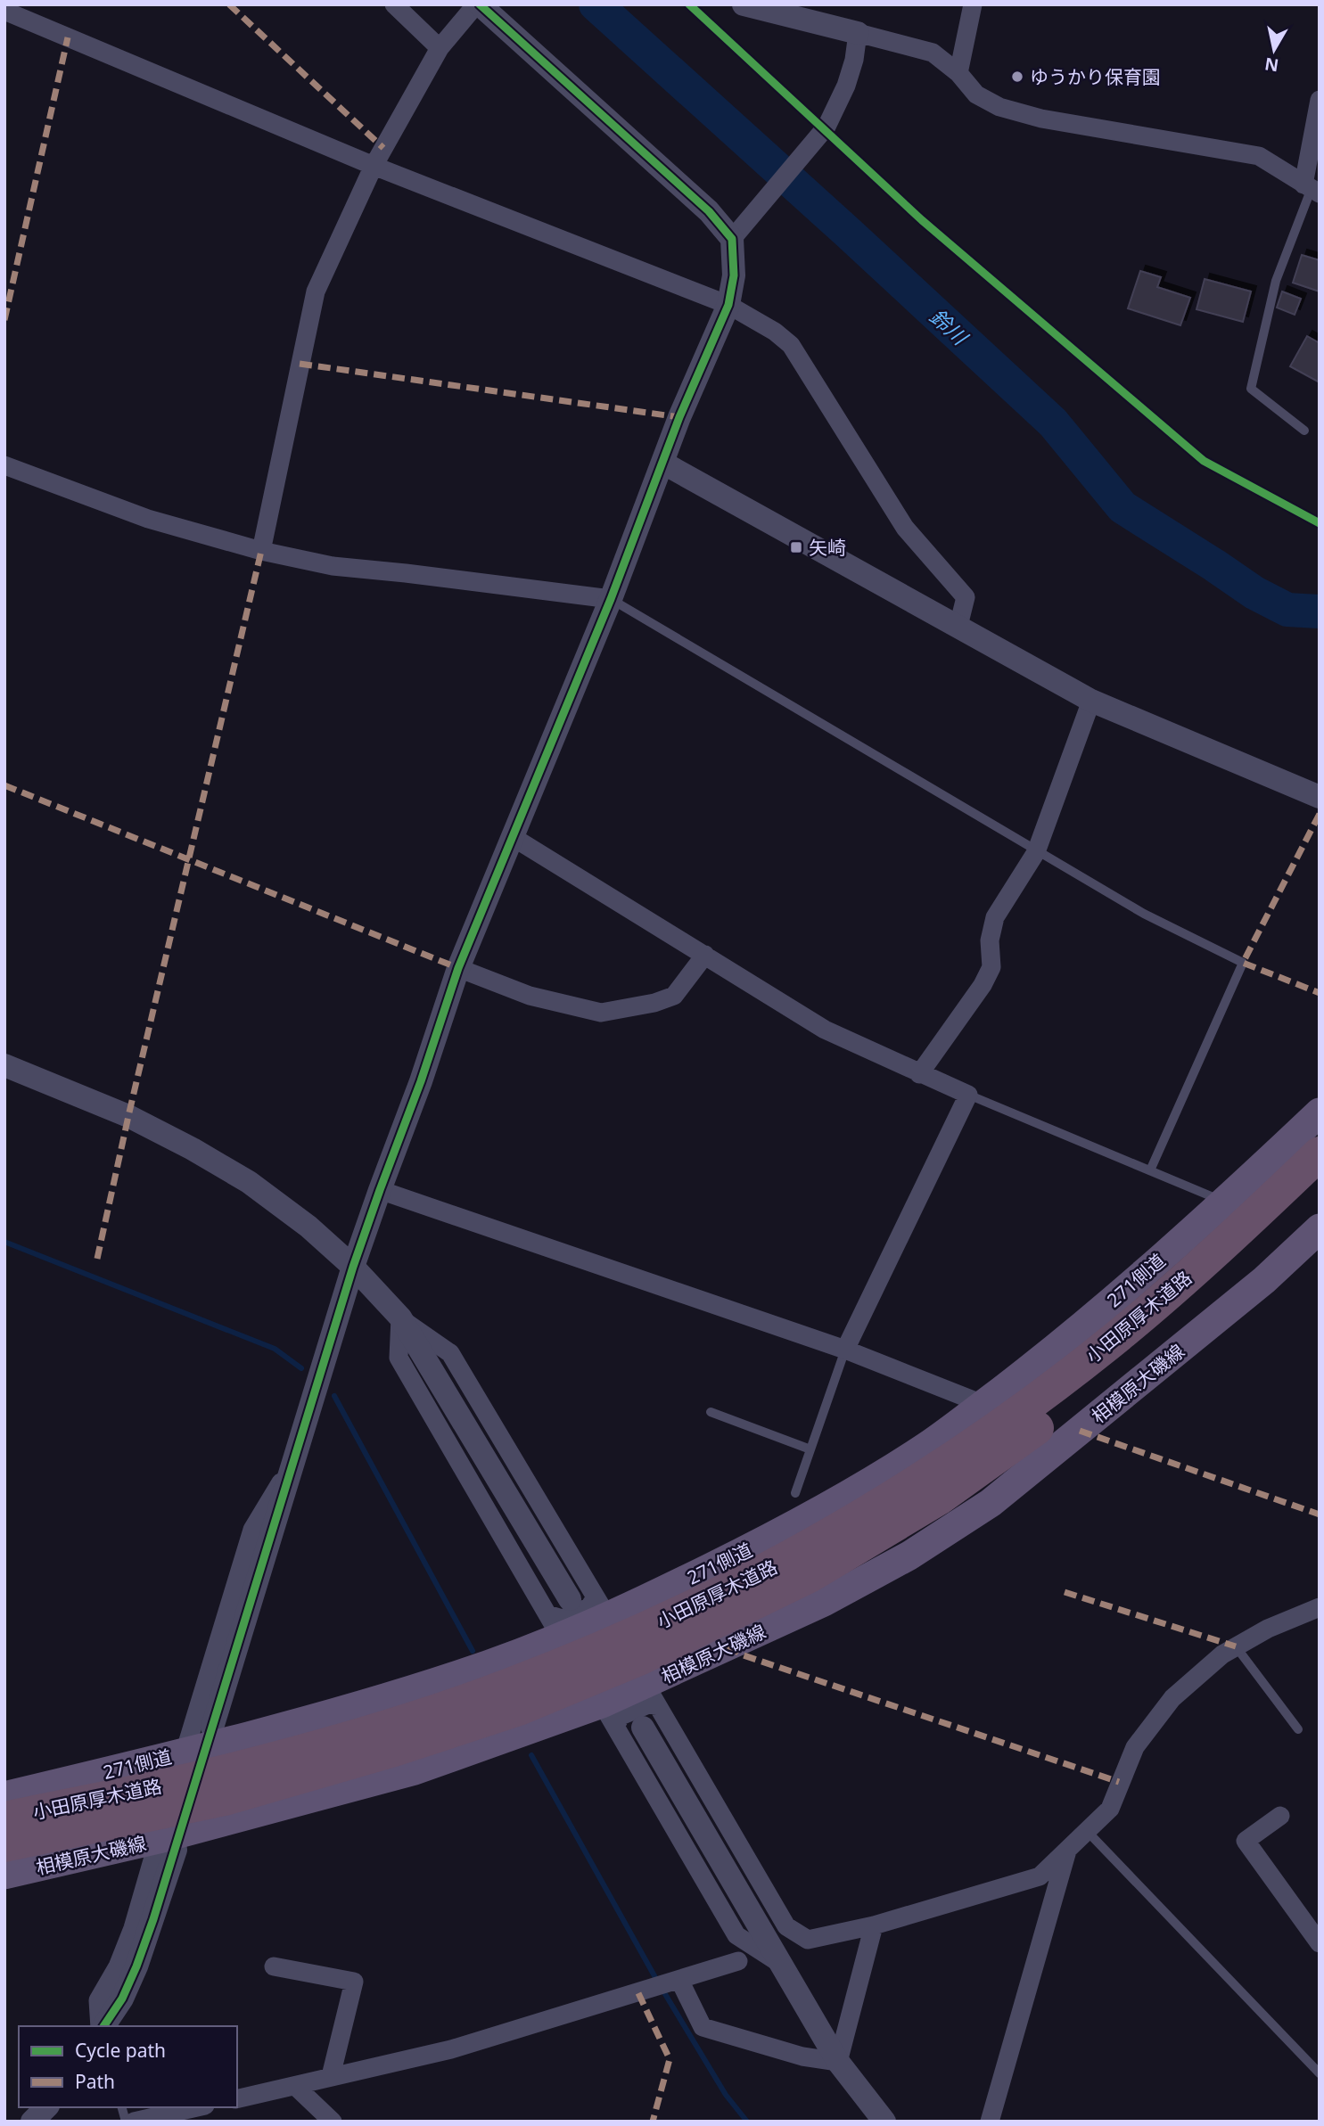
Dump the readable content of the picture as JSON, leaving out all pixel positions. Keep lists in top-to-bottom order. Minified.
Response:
{"streets":{"highway":["小田原厚木道路"],"main road":["271側道","相模原大磯線"]},"water":["鈴川"],"places":{"other":["ゆうかり保育園"],"transit":["矢崎"]},"legend":["Cycle path","Path"],"north":"bottom"}
